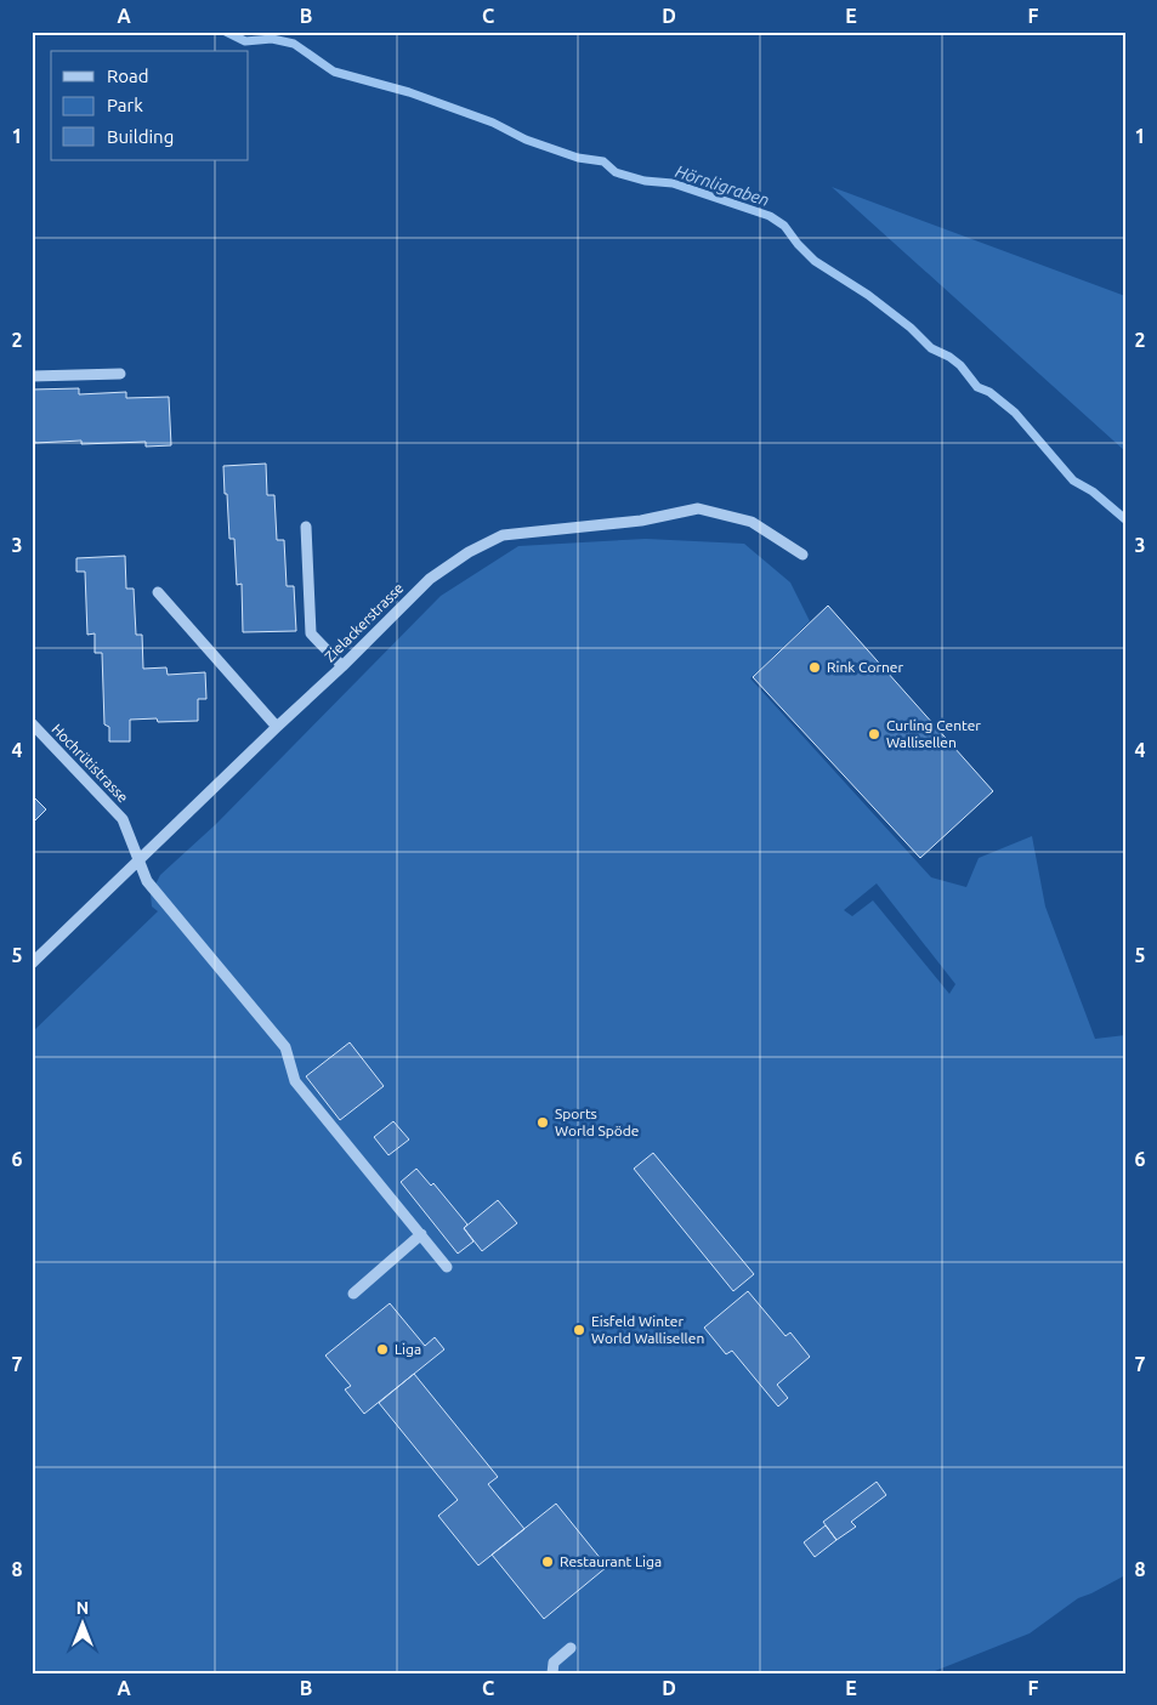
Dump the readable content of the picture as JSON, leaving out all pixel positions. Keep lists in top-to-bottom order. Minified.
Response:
{"streets":{"street":["Zielackerstrasse","Hochrütistrasse"]},"crossings":[["Zielackerstrasse","Hochrütistrasse"]],"water":["Hörnligraben"],"places":["Rink Corner","Curling Center Wallisellen","Sports World Spöde","Eisfeld Winter World Wallisellen","Liga","Restaurant Liga"],"legend":["Road","Park","Building"],"north":"top","grid":{"columns":["A","B","C","D","E","F"],"rows":["1","2","3","4","5","6","7","8"]}}
